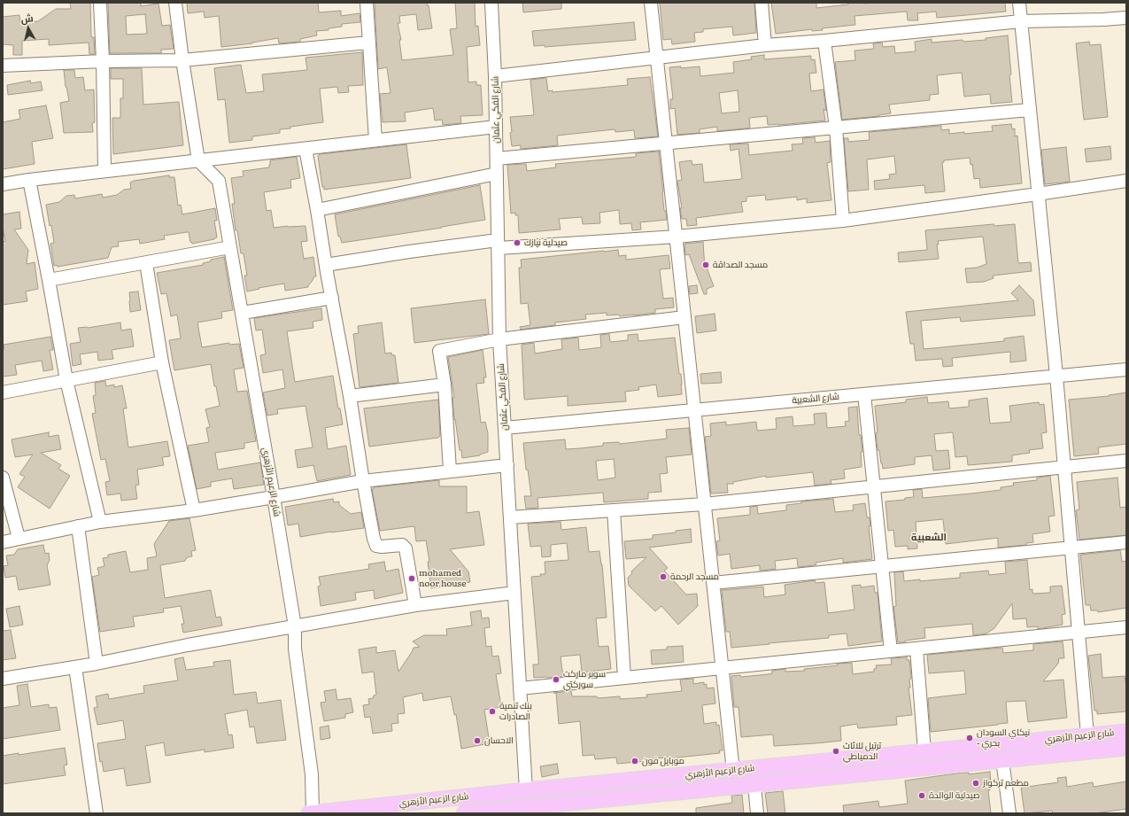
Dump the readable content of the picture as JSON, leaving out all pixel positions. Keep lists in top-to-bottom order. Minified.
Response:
{"streets":{"main road":["شارع الزعيم الأزهري"],"street":["شارع الفكي عثمان","شارع الشعبية"]},"crossings":[["شارع الفكي عثمان","شارع الشعبية"],["شارع الفكي عثمان","شارع الزعيم الأزهري"]],"districts":["الشعبية"],"places":["صيدلية نيازك","مسجد الصداقة","مسجد الرحمة","mohamed noor house","سوبر ماركت سوركتي","بنك تنمية الصادرات","نيكاي السودان - بحري","الاحسان","ترتيل للاثاث الدمياطي","موبايل فون","مطعم تركواز","صيدلية الوالدة"],"north":"top"}
